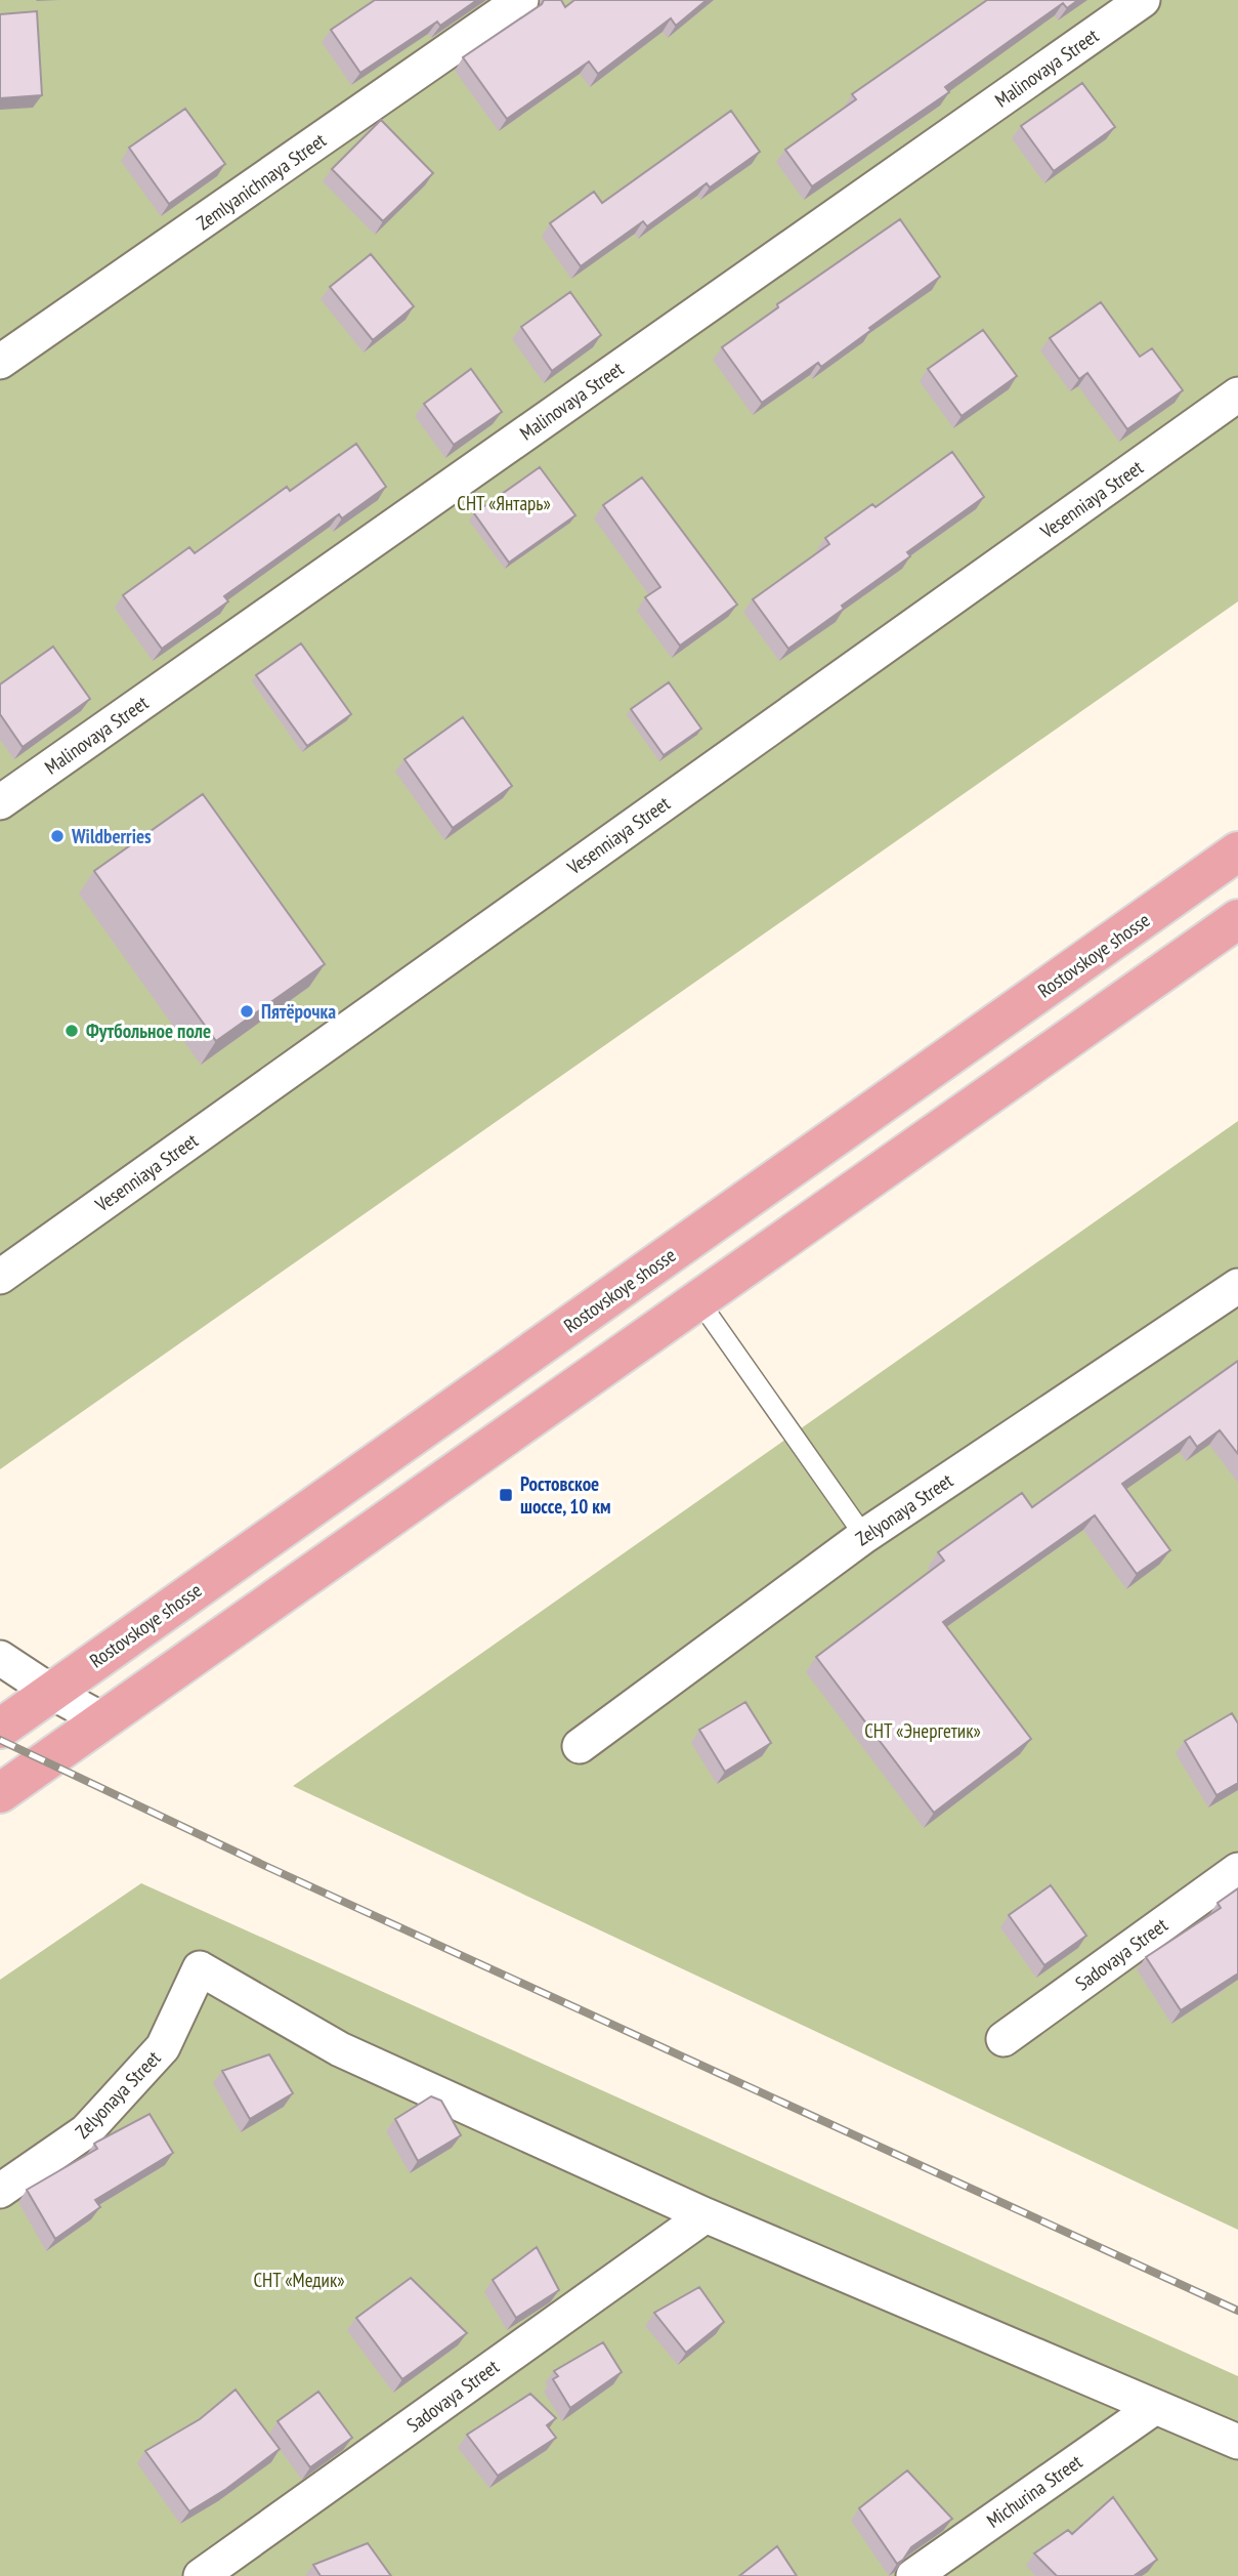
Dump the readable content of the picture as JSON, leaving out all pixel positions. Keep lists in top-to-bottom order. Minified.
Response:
{"streets":{"highway":["Rostovskoye shosse"],"street":["Malinovaya Street","Zemlyanichnaya Street","Vesenniaya Street","Zelyonaya Street","Sadovaya Street","Michurina Street"]},"crossings":[["Zelyonaya Street","Sadovaya Street"]],"parks":["СНТ «Янтарь»","СНТ «Энергетик»","СНТ «Медик»"],"places":{"other":["Wildberries","Пятёрочка","Футбольное поле"],"transit":["Ростовское шоссе, 10 км"]}}
